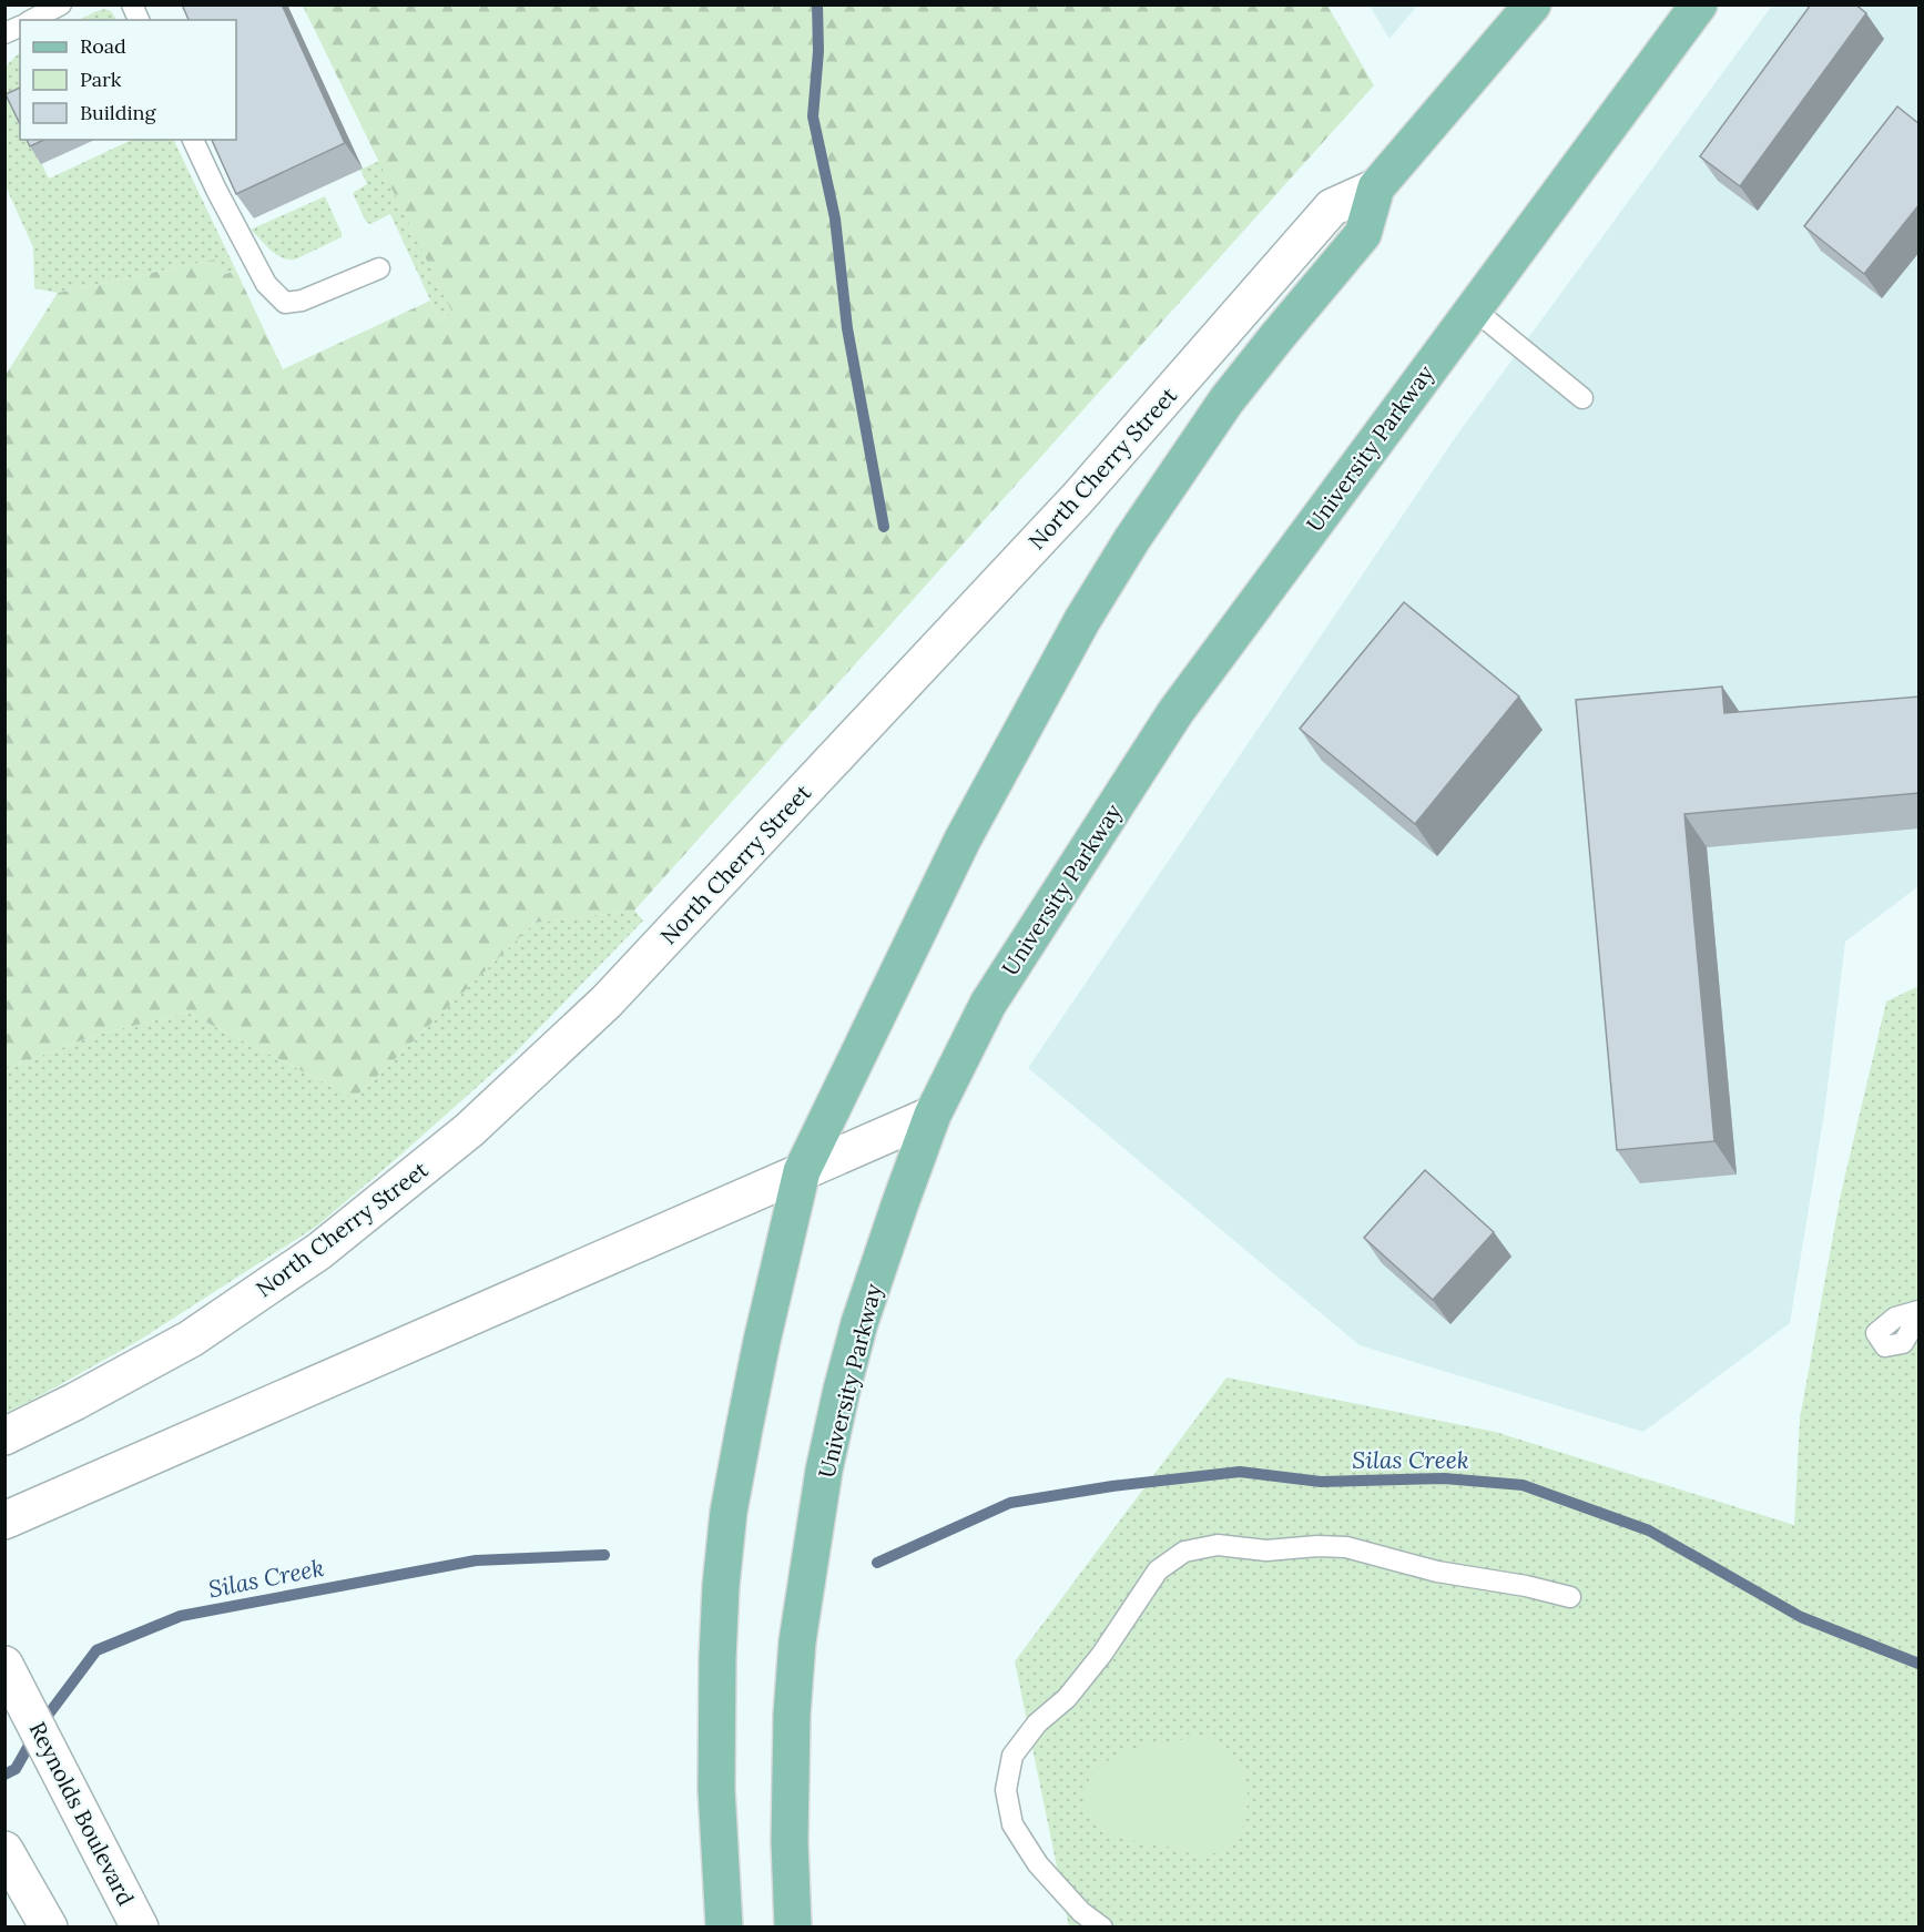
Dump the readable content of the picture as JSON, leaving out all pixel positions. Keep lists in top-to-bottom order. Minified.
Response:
{"streets":{"main road":["University Parkway","North Cherry Street","Reynolds Boulevard"]},"water":["Silas Creek"],"legend":["Road","Park","Building"]}
